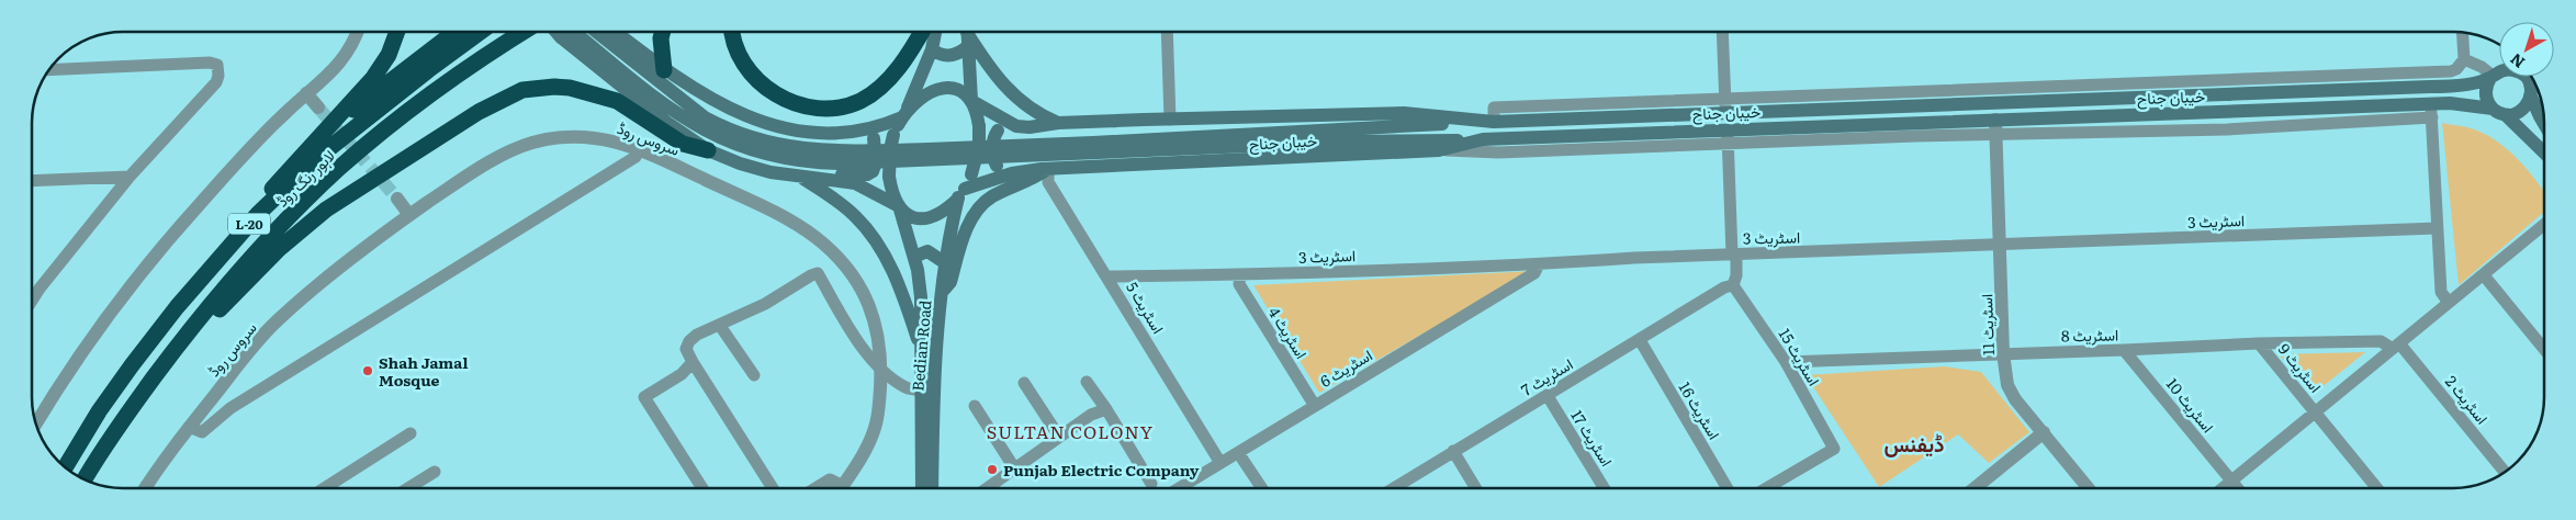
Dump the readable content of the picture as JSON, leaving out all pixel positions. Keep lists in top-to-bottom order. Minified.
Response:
{"streets":{"highway":["لاہور رنگ روڈ","L-20"],"main road":["خیبان جناح","Bedian Road"],"street":["سروس روڈ","اسٹریٹ 3","اسٹریٹ 5","اسٹریٹ 11","اسٹریٹ 4","اسٹریٹ 8","اسٹریٹ 15","اسٹریٹ 6","اسٹریٹ 9","اسٹریٹ 7","اسٹریٹ 2","اسٹریٹ 10","اسٹریٹ 16","اسٹریٹ 17"]},"crossings":[["خیبان جناح","اسٹریٹ 5"],["خیبان جناح","اسٹریٹ 11"],["خیبان جناح","Bedian Road"],["اسٹریٹ 3","اسٹریٹ 5"],["اسٹریٹ 3","اسٹریٹ 11"],["اسٹریٹ 3","اسٹریٹ 4"],["اسٹریٹ 3","اسٹریٹ 6"],["اسٹریٹ 5","اسٹریٹ 6"],["اسٹریٹ 11","اسٹریٹ 8"],["اسٹریٹ 4","اسٹریٹ 6"],["اسٹریٹ 8","اسٹریٹ 15"],["اسٹریٹ 8","اسٹریٹ 9"],["اسٹریٹ 8","اسٹریٹ 2"],["اسٹریٹ 8","اسٹریٹ 10"],["اسٹریٹ 15","اسٹریٹ 7"],["اسٹریٹ 7","اسٹریٹ 16"],["اسٹریٹ 7","اسٹریٹ 17"]],"districts":["SULTAN COLONY","ڈیفنس"],"places":["Shah Jamal Mosque","Punjab Electric Company"],"north":"bottom left"}
